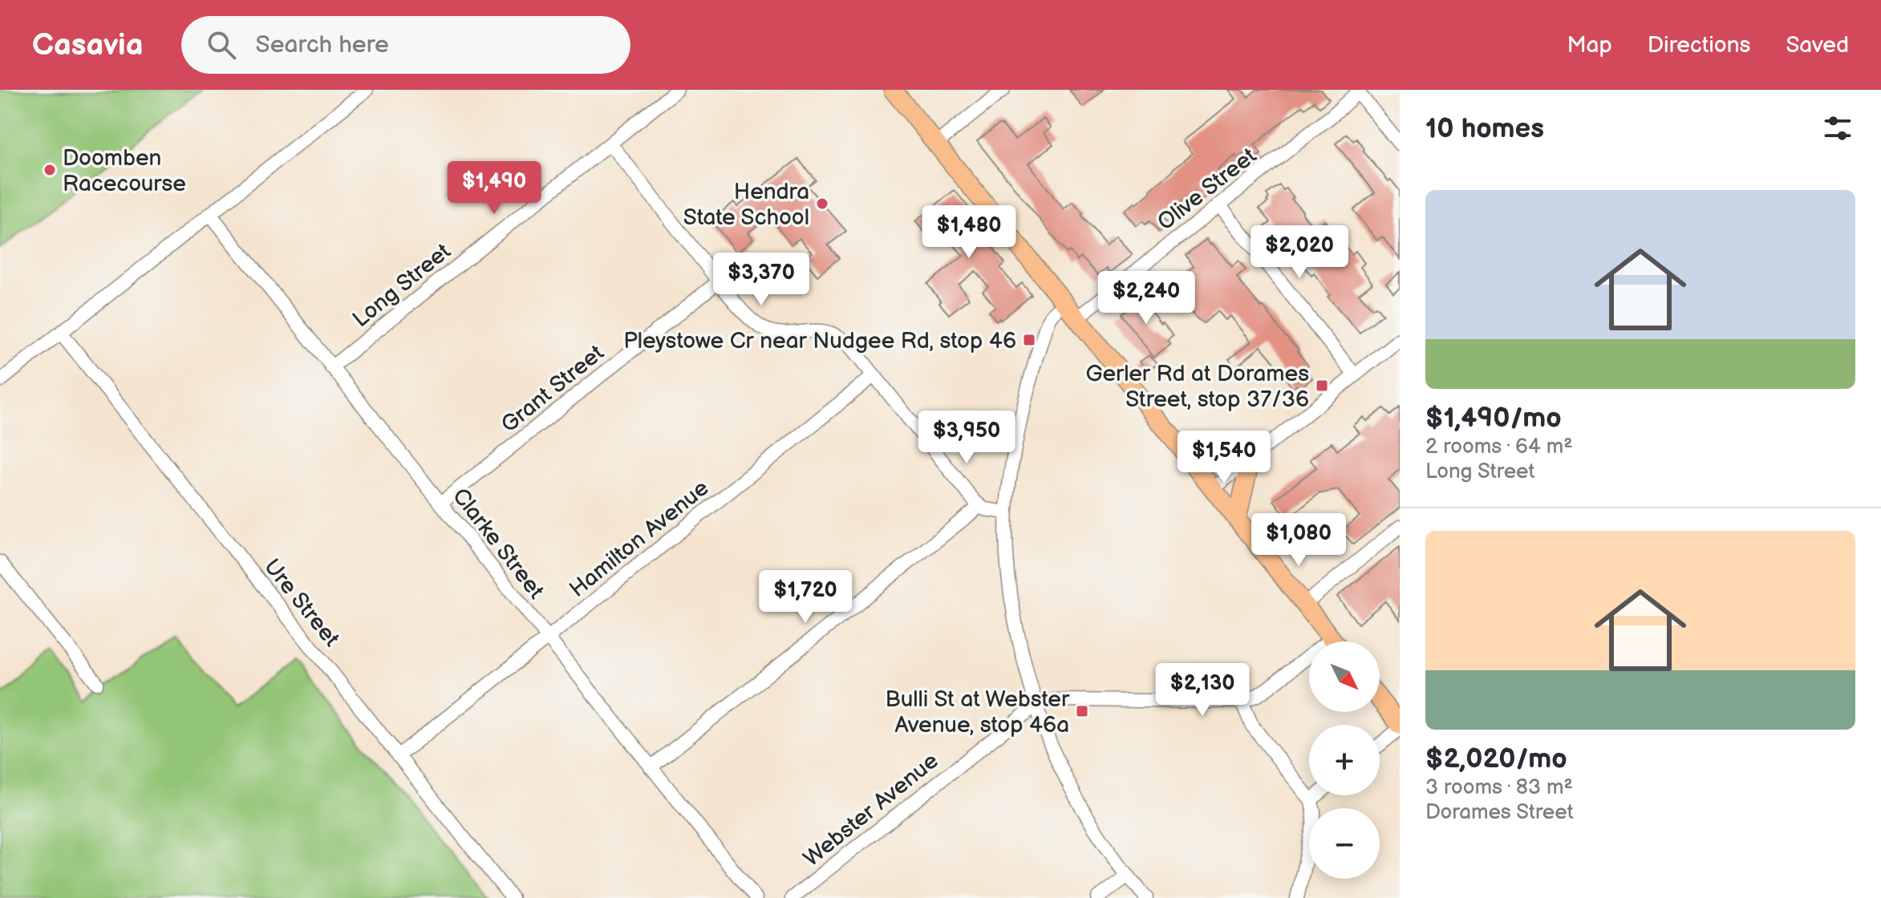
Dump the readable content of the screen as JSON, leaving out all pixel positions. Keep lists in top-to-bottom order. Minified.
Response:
{"streets":{"street":["Olive Street","Long Street","Grant Street","Hamilton Avenue","Clarke Street","Ure Street","Webster Avenue"]},"crossings":[["Long Street","Clarke Street"],["Grant Street","Clarke Street"],["Hamilton Avenue","Clarke Street"],["Hamilton Avenue","Ure Street"]],"places":{"other":["Doomben Racecourse","Hendra State School"],"transit":["Pleystowe Cr near Nudgee Rd, stop 46","Gerler Rd at Dorames Street, stop 37/36","Bulli St at Webster Avenue, stop 46a"]},"north":"bottom right","page":{"header":"Casavia","search":"Search here","nav":["Map","Directions","Saved"],"heading":"10 homes","price":["$1,490","$1,480","$2,020","$3,370","$2,240","$3,950","$1,540","$1,080","$1,720","$2,130"],"list":[{"name":"$1,490/mo","note":"2 rooms · 64 m² · Long Street"},{"name":"$2,020/mo","note":"3 rooms · 83 m² · Dorames Street"}],"map_buttons":["+","−"]}}
